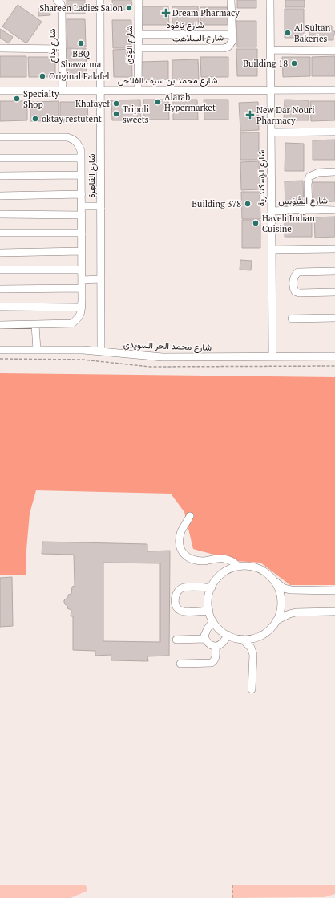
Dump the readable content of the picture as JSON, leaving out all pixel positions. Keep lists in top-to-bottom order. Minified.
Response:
{"streets":{"street":["شارع يَامُود","شارع السلاهب","شارع الوَدَق","شارع يِذاع","شارع محمد بن سيف الفلاحي","شارع القاهِرة","شارع الإسكندرية","شارع السُّوَيس","شارع محمد الحر السويدي"]},"crossings":[["شارع يَامُود","شارع السلاهب"],["شارع يَامُود","شارع الوَدَق"],["شارع السلاهب","شارع الوَدَق"],["شارع الوَدَق","شارع محمد بن سيف الفلاحي"],["شارع يِذاع","شارع محمد بن سيف الفلاحي"],["شارع محمد بن سيف الفلاحي","شارع القاهِرة"],["شارع محمد بن سيف الفلاحي","شارع الإسكندرية"],["شارع القاهِرة","شارع محمد الحر السويدي"],["شارع الإسكندرية","شارع السُّوَيس"],["شارع الإسكندرية","شارع محمد الحر السويدي"]],"places":{"other":["Shareen Ladies Salon","Al Sultan Bakeries","BBQ Shawarma","Building 18","Original Falafel","Specialty Shop","Alarab Hypermarket","Khafayef","Tripoli sweets","oktay restutent","Building 378","Haveli Indian Cuisine"],"health":["Dream Pharmacy","New Dar Nouri Pharmacy"]}}
